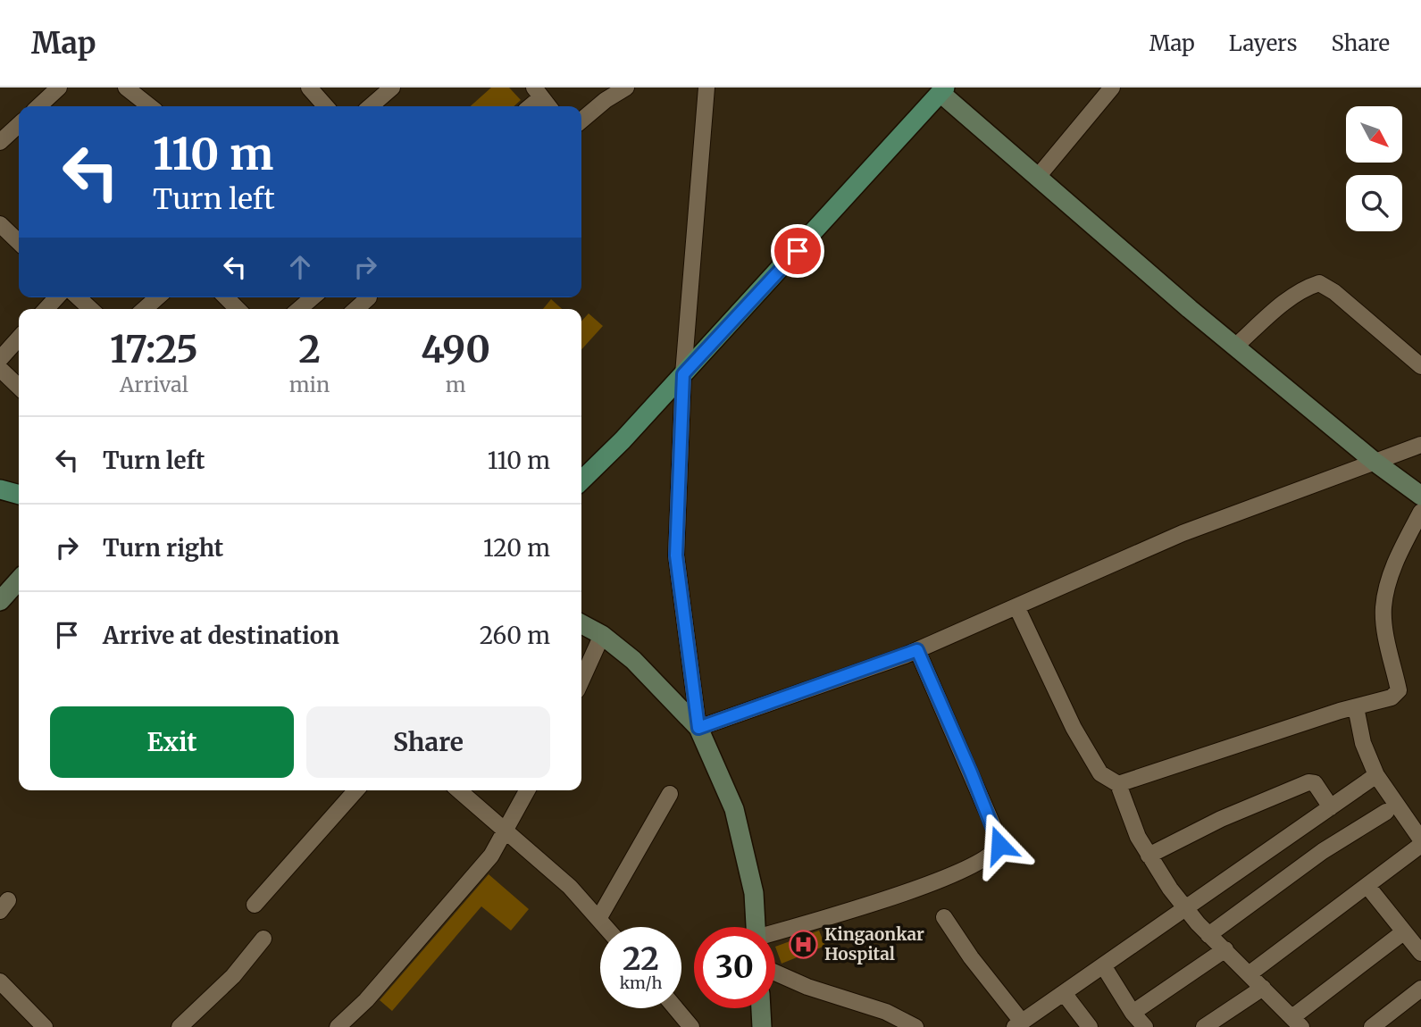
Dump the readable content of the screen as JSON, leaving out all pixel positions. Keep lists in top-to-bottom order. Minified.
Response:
{"places":{"hospital":["Kingaonkar Hospital"]},"north":"bottom right","page":{"header":"Map","nav":["Map","Layers","Share"],"turn":["110 m","Turn left"],"eta":["17:25","Arrival","2","min","490","m"],"list":[{"name":"Turn left","value":"110 m"},{"name":"Turn right","value":"120 m"},{"name":"Arrive at destination","value":"260 m"}],"buttons":["Exit","Share"],"speed":"22 km/h","limit":"30"}}
